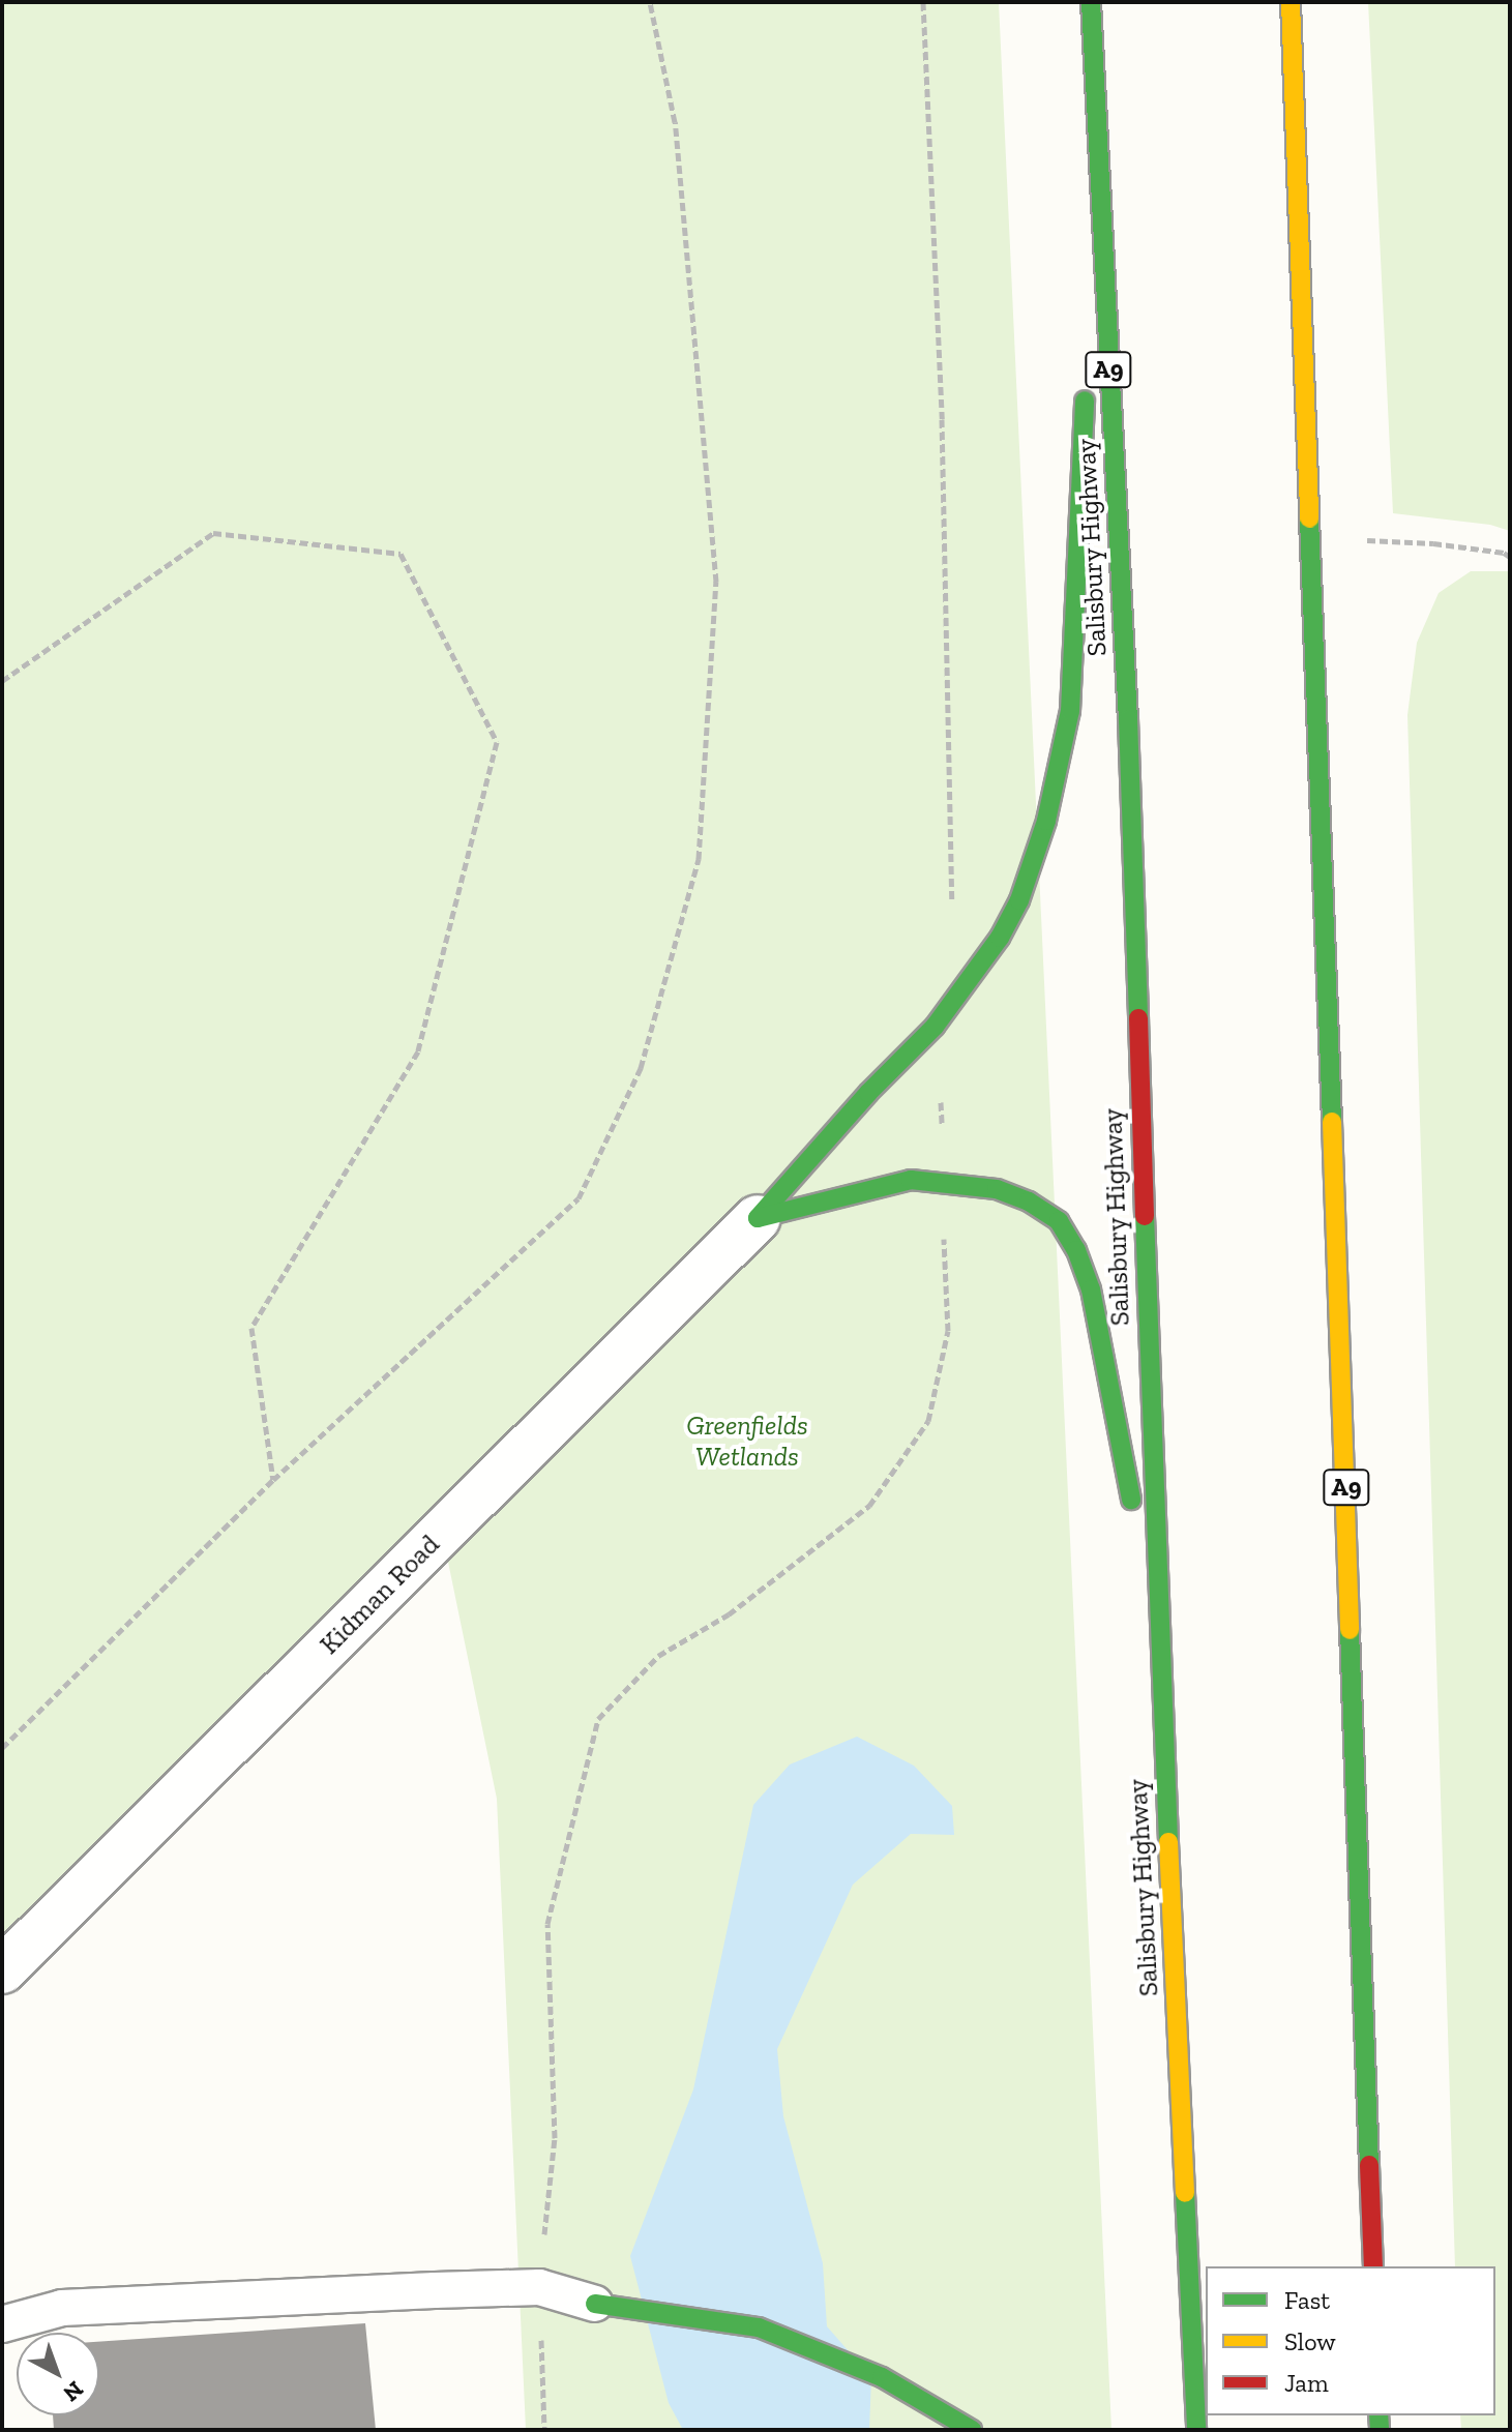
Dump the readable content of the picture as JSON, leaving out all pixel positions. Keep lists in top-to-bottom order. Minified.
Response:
{"streets":{"highway":["A9","Salisbury Highway"],"street":["Kidman Road"]},"parks":["Greenfields Wetlands"],"legend":["Fast","Slow","Jam"],"north":"bottom right"}
